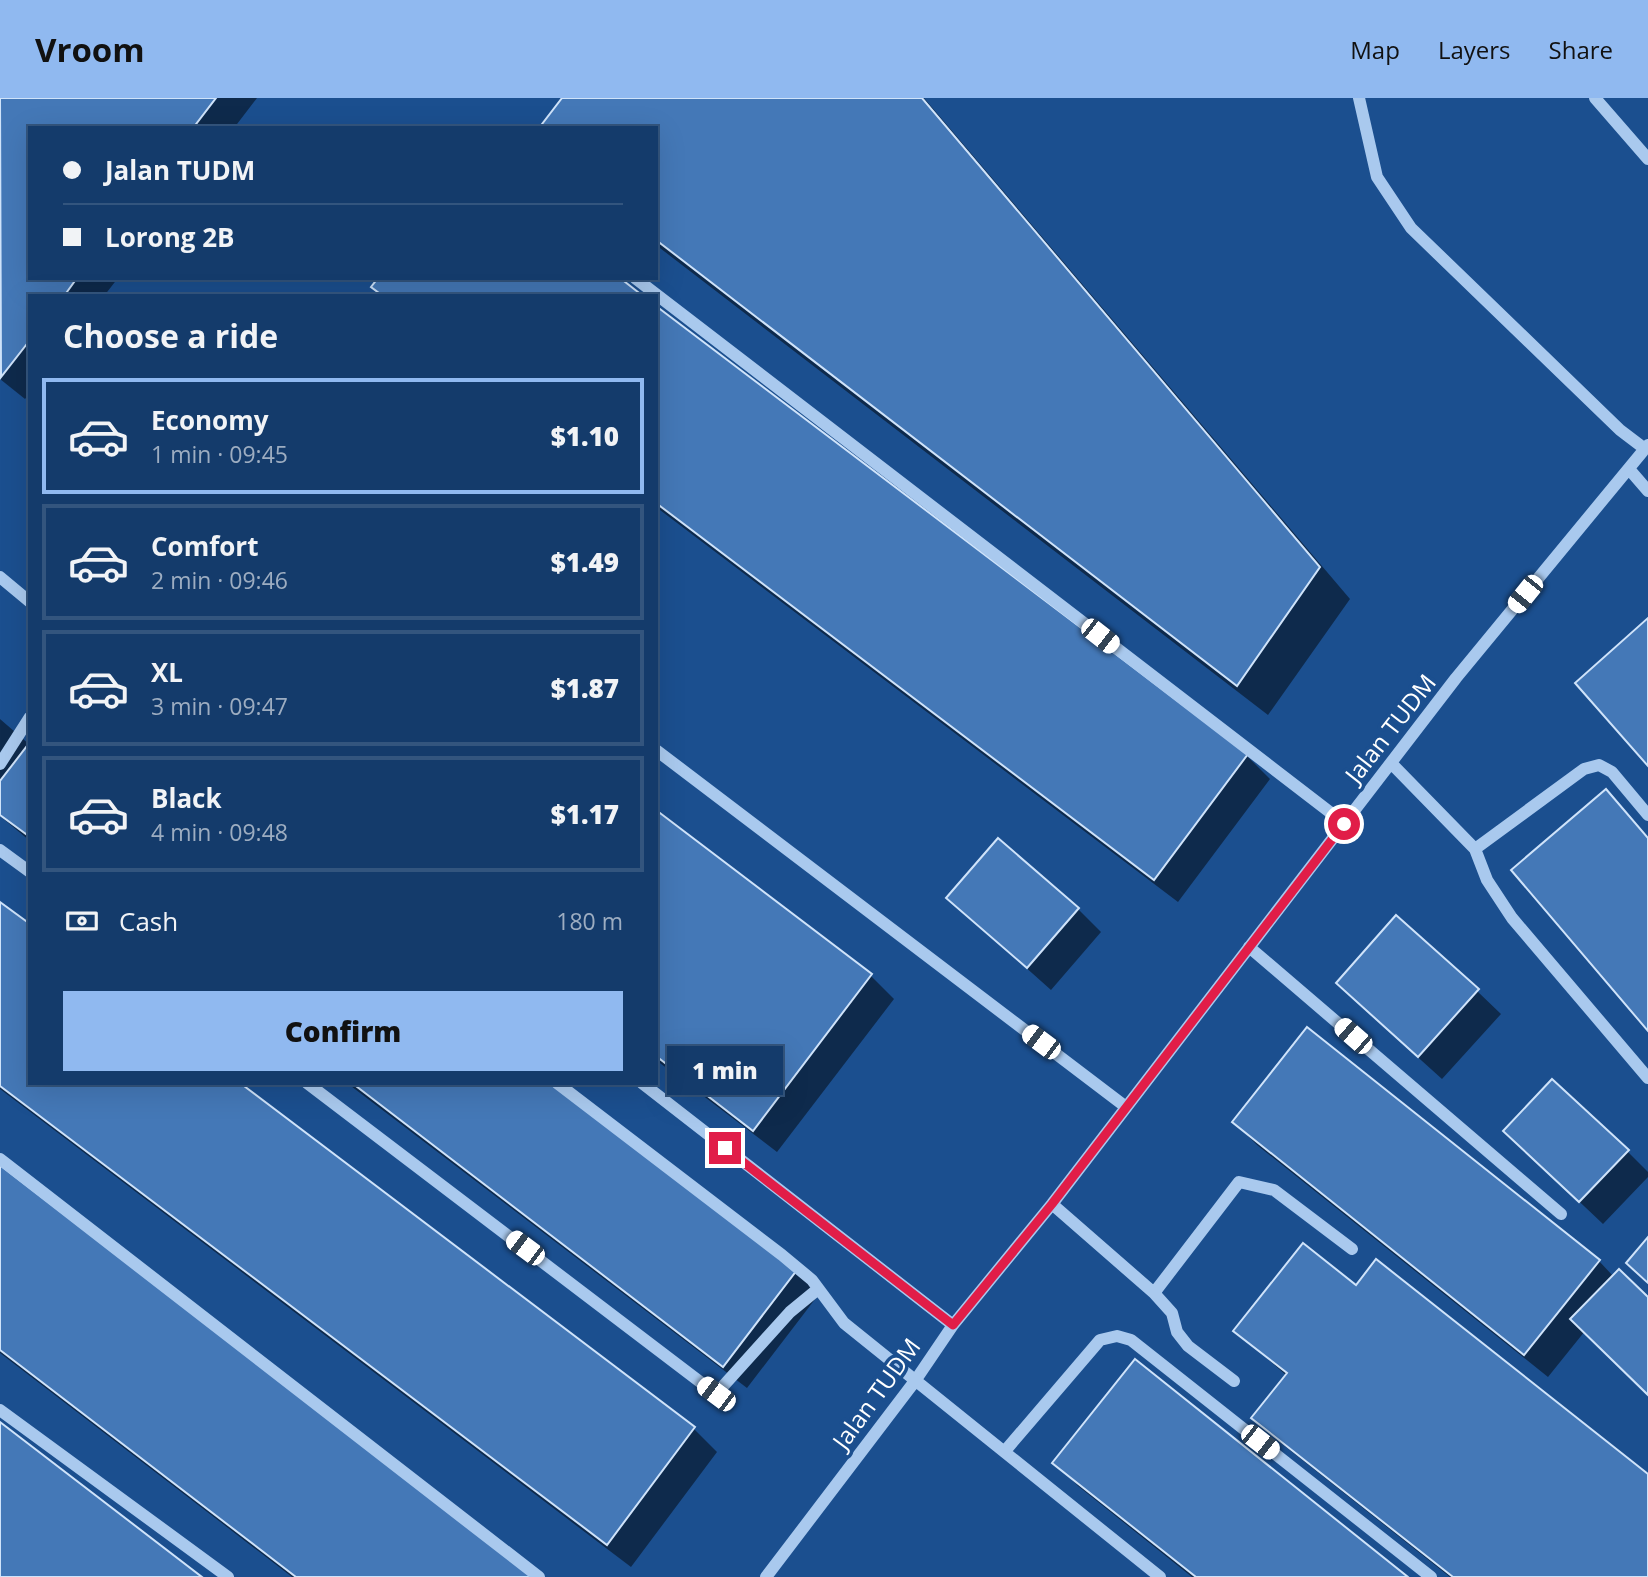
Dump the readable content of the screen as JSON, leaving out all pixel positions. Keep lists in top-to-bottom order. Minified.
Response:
{"streets":{"street":["Jalan TUDM"]},"page":{"header":"Vroom","nav":["Map","Layers","Share"],"banner":["Jalan TUDM","Lorong 2B"],"heading":"Choose a ride","list":[{"name":"Economy","note":"1 min · 09:45","value":"$1.10"},{"name":"Comfort","note":"2 min · 09:46","value":"$1.49"},{"name":"XL","note":"3 min · 09:47","value":"$1.87"},{"name":"Black","note":"4 min · 09:48","value":"$1.17"}],"pay":["Cash","180 m"],"buttons":"Confirm","bubble":"1 min"}}
